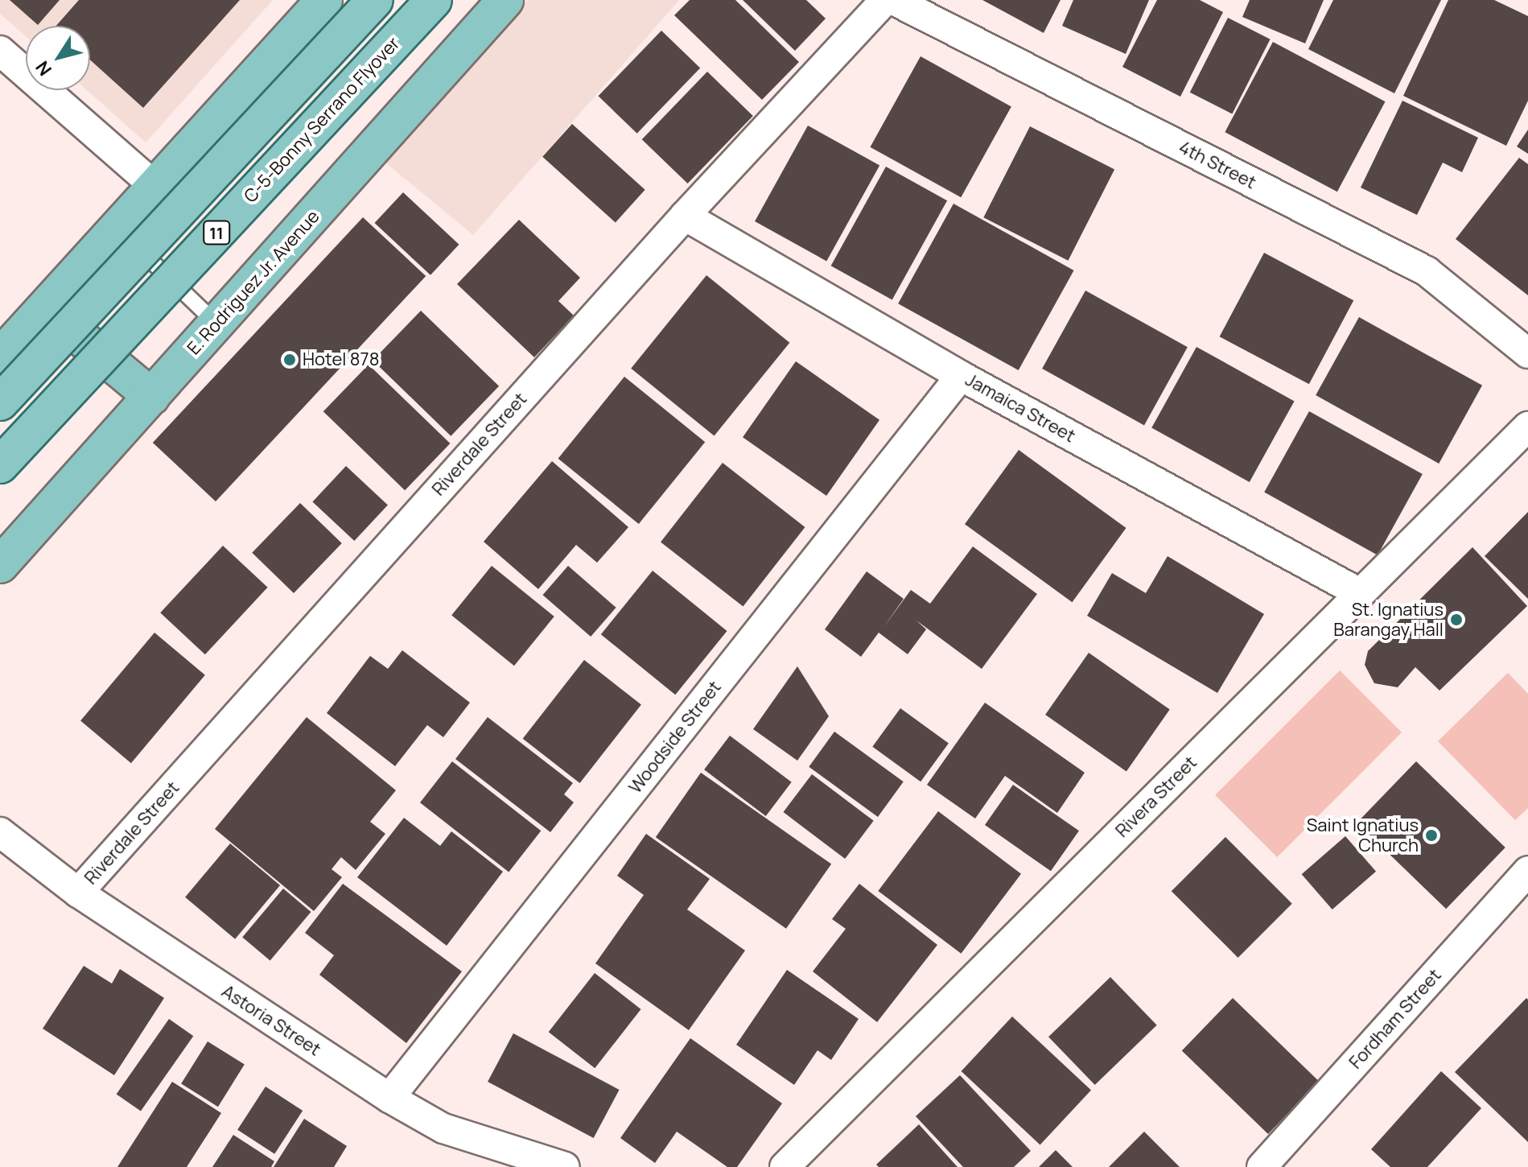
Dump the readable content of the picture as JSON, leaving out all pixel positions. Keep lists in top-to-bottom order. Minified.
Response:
{"streets":{"main road":["C-5-Bonny Serrano Flyover","11","E. Rodriguez Jr. Avenue"],"street":["4th Street","Jamaica Street","Riverdale Street","Woodside Street","Rivera Street","Fordham Street","Astoria Street"]},"crossings":[["Jamaica Street","Riverdale Street"],["Jamaica Street","Woodside Street"],["Jamaica Street","Rivera Street"],["Riverdale Street","Astoria Street"],["Woodside Street","Astoria Street"]],"places":["Hotel 878","St. Ignatius Barangay Hall","Saint Ignatius Church"],"north":"bottom left"}
